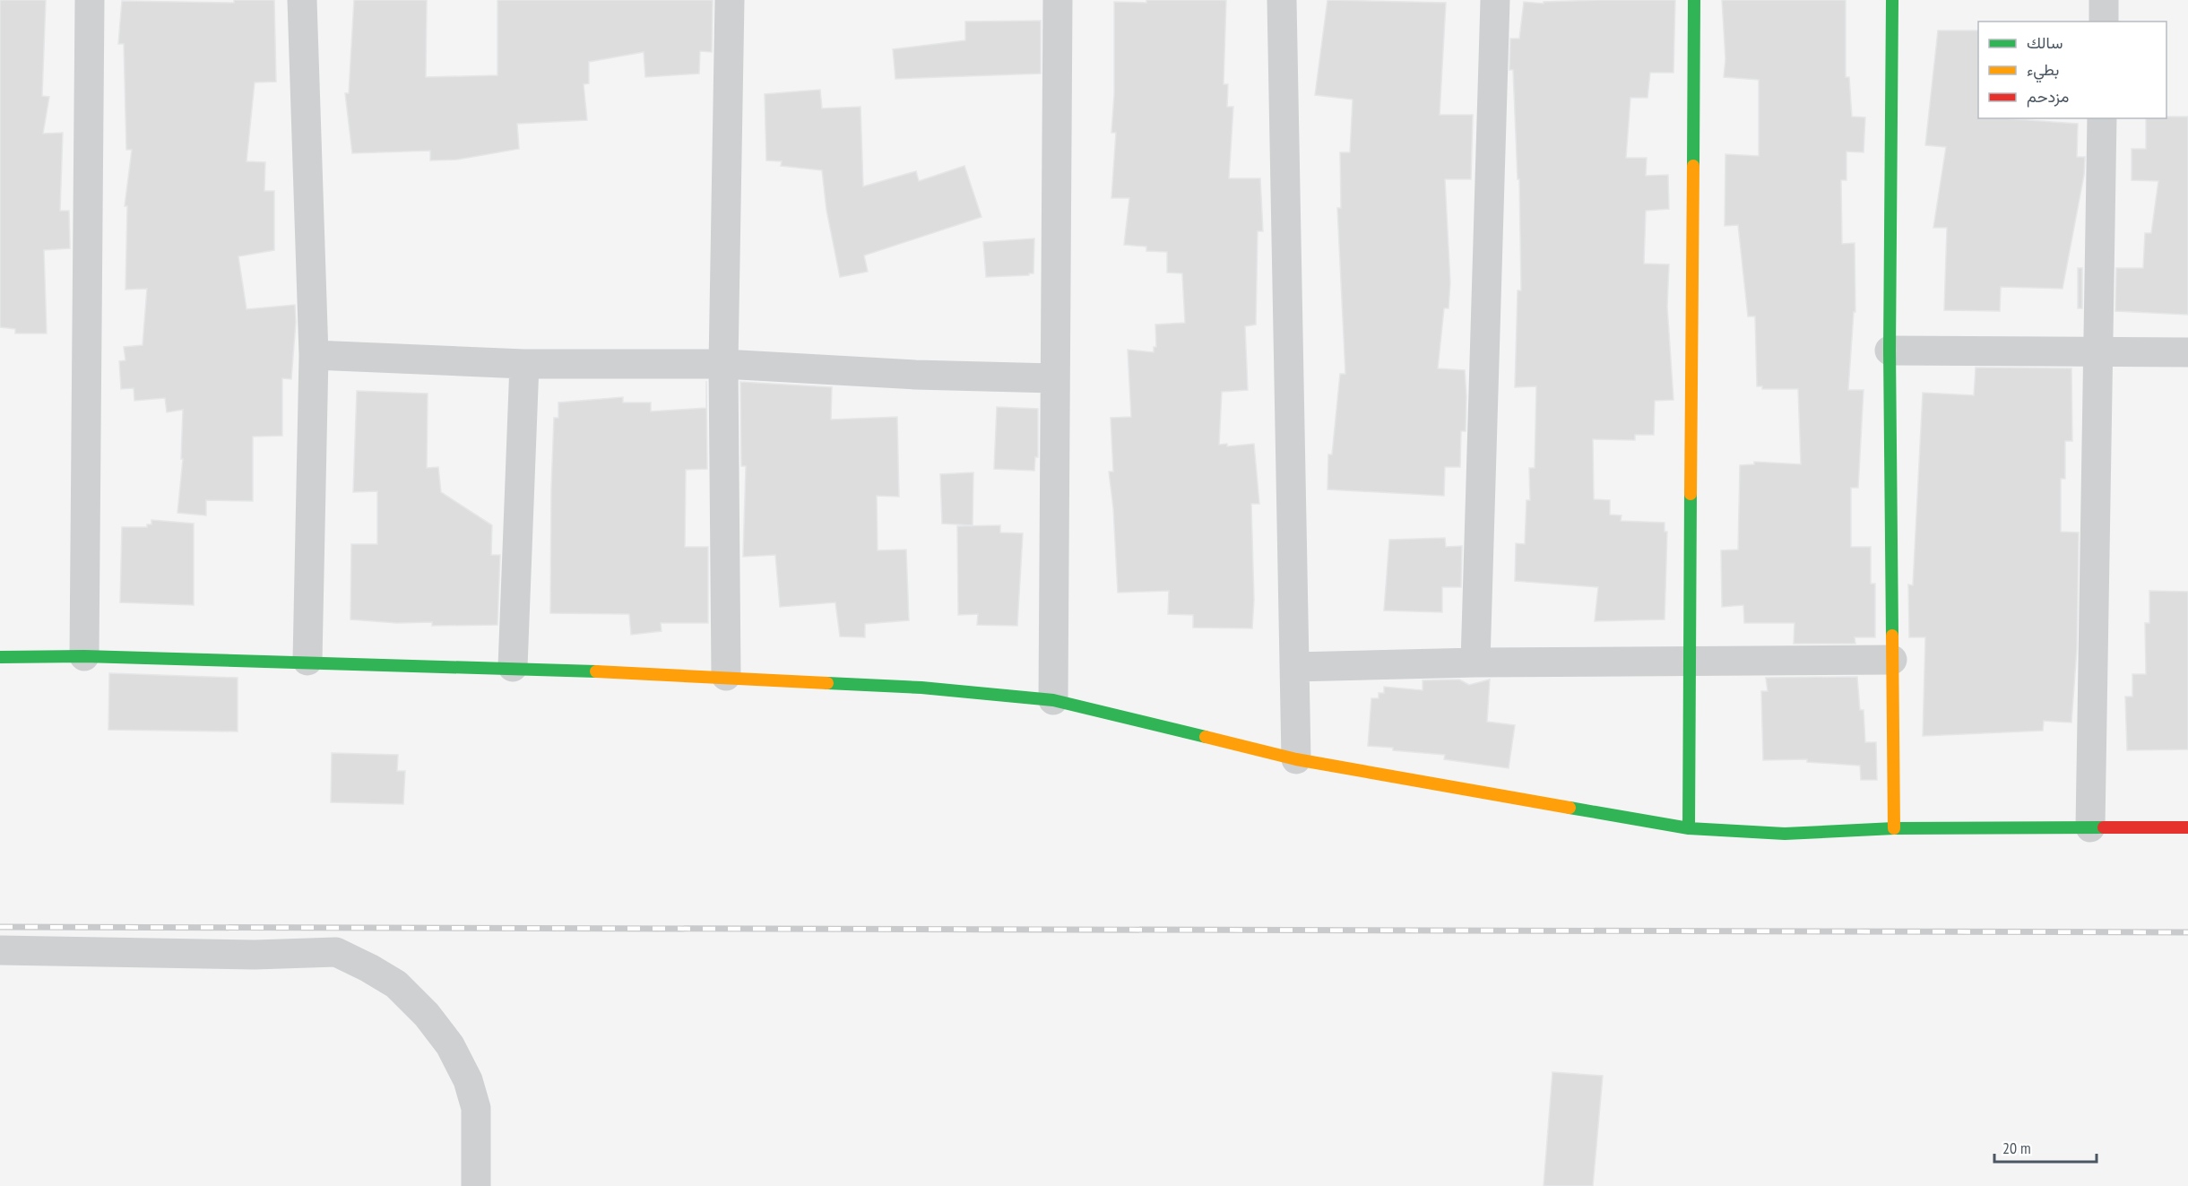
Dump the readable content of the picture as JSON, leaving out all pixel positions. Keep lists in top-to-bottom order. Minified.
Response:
{"legend":["سالك","بطيء","مزدحم"],"scale_bar":"20 m"}
